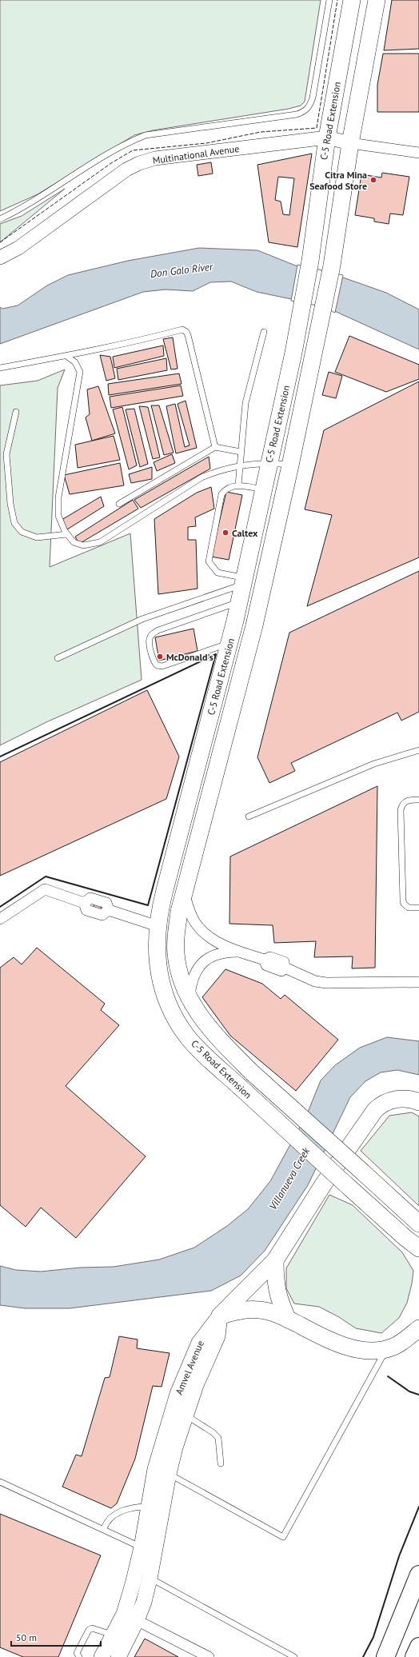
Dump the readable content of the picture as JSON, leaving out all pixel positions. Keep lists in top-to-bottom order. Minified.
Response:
{"streets":{"main road":["C-5 Road Extension","Amvel Avenue"],"street":["Multinational Avenue"]},"crossings":[["C-5 Road Extension","Multinational Avenue"]],"water":["Don Galo River","Villanueva Creek"],"places":["Citra Mina Seafood Store","Caltex","McDonald's"],"scale_bar":"50 m"}
